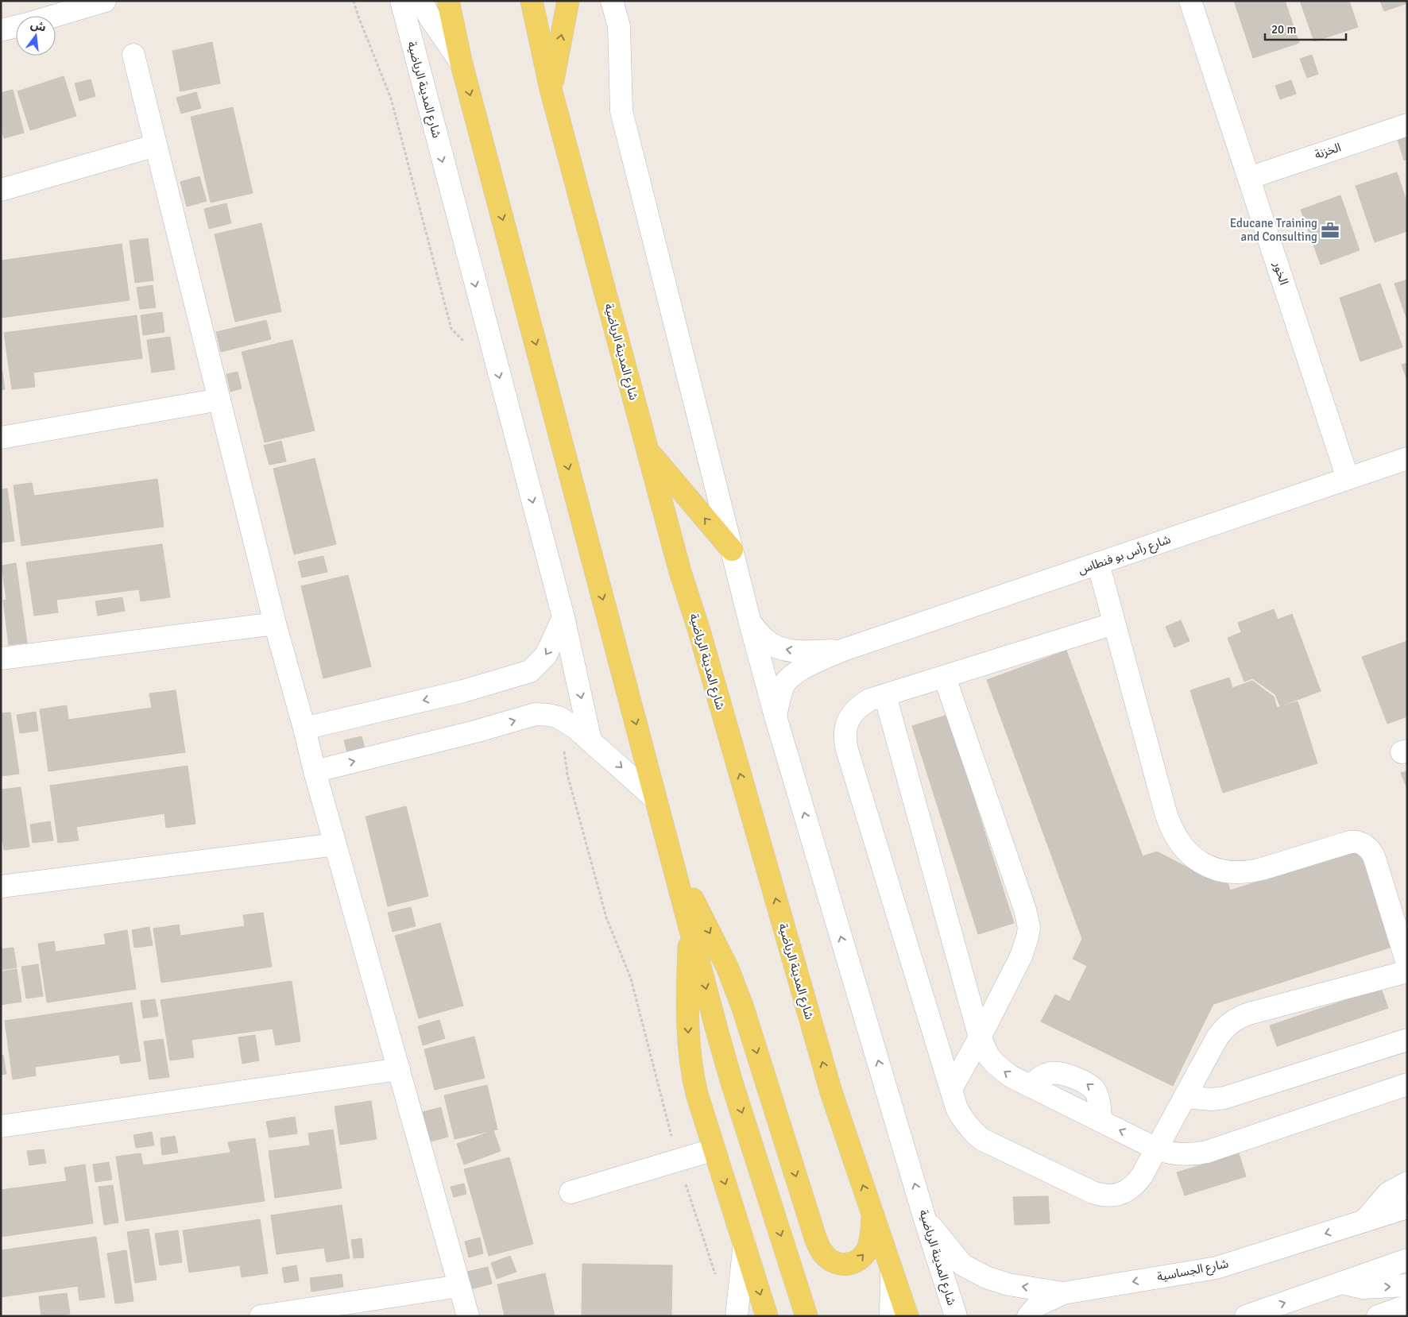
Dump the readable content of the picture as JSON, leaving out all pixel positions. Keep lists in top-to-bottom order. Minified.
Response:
{"streets":{"main road":["شارع المدينة الرياضية"],"street":["الخزنة","الخور","شارع رأس بو فنطاس","شارع الجساسية"]},"crossings":[["شارع المدينة الرياضية","شارع رأس بو فنطاس"],["الخزنة","الخور"],["الخور","شارع رأس بو فنطاس"]],"places":{"office":["Educane Training and Consulting"]},"scale_bar":"20 m","north":"top"}
